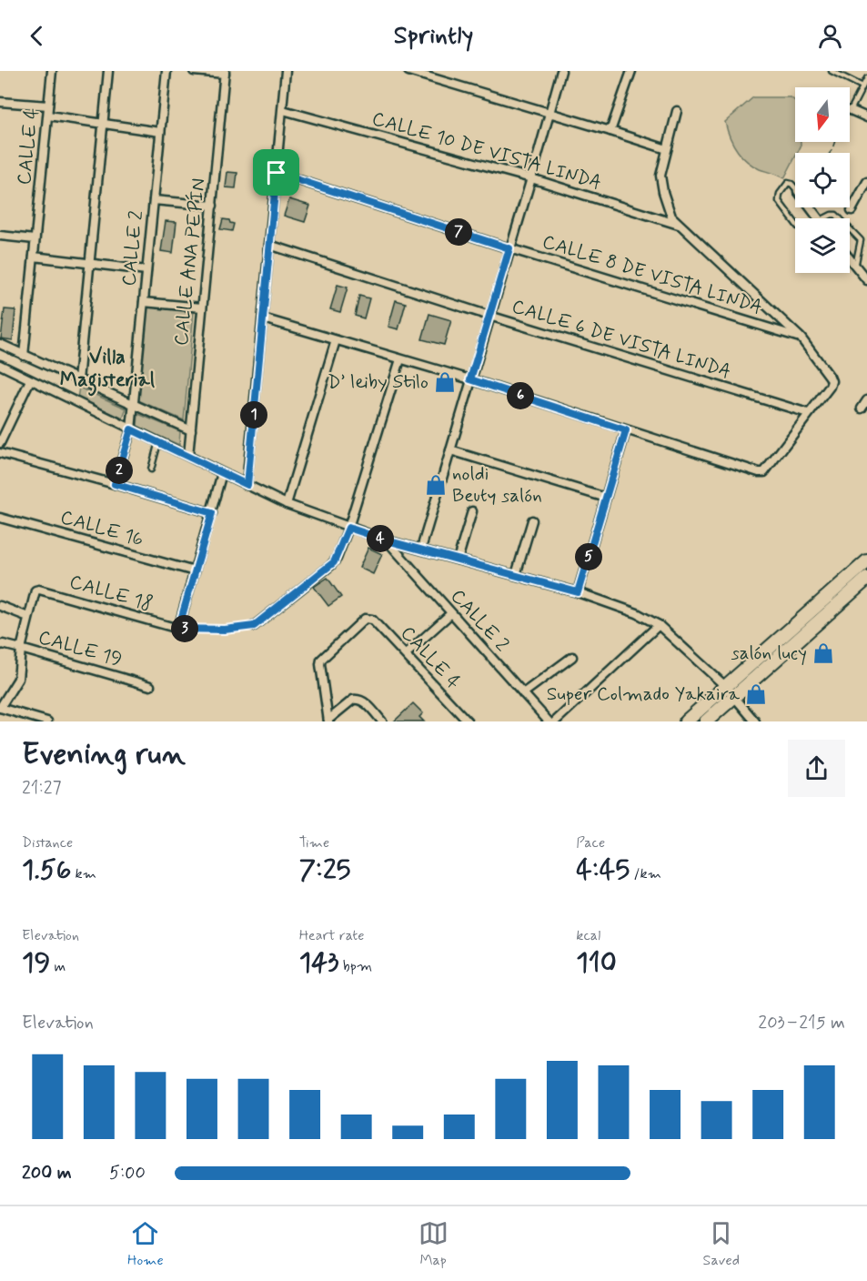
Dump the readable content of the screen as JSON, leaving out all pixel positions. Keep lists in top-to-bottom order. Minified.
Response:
{"streets":{"street":["CALLE 4","CALLE 10 DE VISTA LINDA","CALLE 2","CALLE ANA PEPÍN","CALLE 8 DE VISTA LINDA","CALLE 6 DE VISTA LINDA","CALLE 16","CALLE 18","CALLE 19"]},"districts":["Villa Magisterial"],"places":{"shop":["D’ leiby Stilo","noldi Beuty salón","salón lucy","Super Colmado Yakaira"]},"north":"bottom","page":{"header":"Sprintly","pins":["7","6","1","2","4","5","3"],"heading":["Evening run","21:27"],"stats":[["Distance","1.56 km"],["Time","7:25"],["Pace","4:45 /km"],["Elevation","19 m"],["Heart rate","143 bpm"],["kcal","110"]],"chart":["Elevation","203–215 m"],"list":[{"name":"200 m","note":"5:00"}],"tabs":["Home","Map","Saved"]}}
